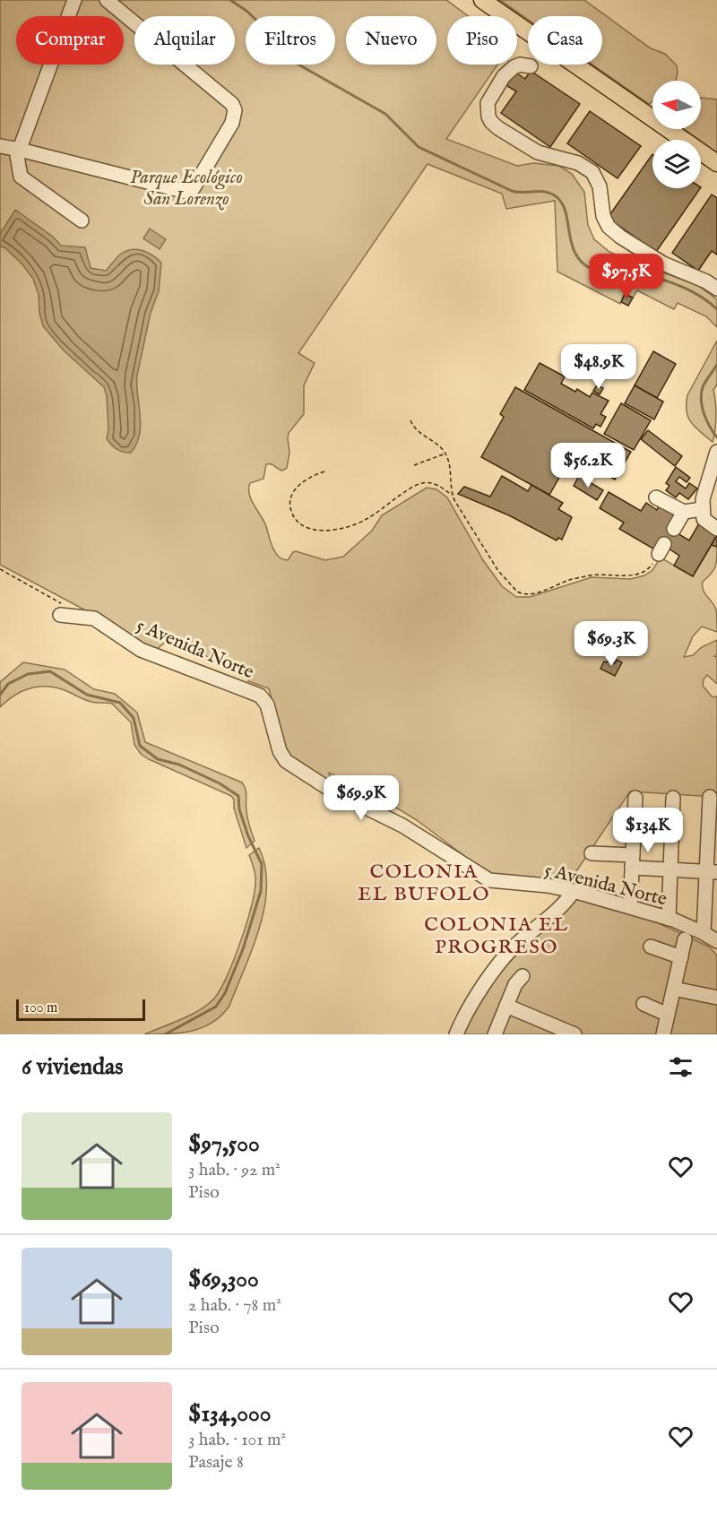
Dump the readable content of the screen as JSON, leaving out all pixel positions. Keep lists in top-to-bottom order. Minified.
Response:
{"streets":{"street":["5 Avenida Norte"]},"districts":["COLONIA EL BUFOLO","COLONIA EL PROGRESO"],"parks":["Parque Ecológico San Lorenzo"],"scale_bar":"100 m","north":"left","page":{"chip":["Comprar","Alquilar","Filtros","Nuevo","Piso","Casa"],"price":["$97.5K","$48.9K","$56.2K","$69.3K","$69.9K","$134K"],"scale":"100 m","heading":"6 viviendas","list":[{"name":"$97,500","note":"3 hab. · 92 m² · Piso"},{"name":"$69,300","note":"2 hab. · 78 m² · Piso"},{"name":"$134,000","note":"3 hab. · 101 m² · Pasaje 8"}]}}
